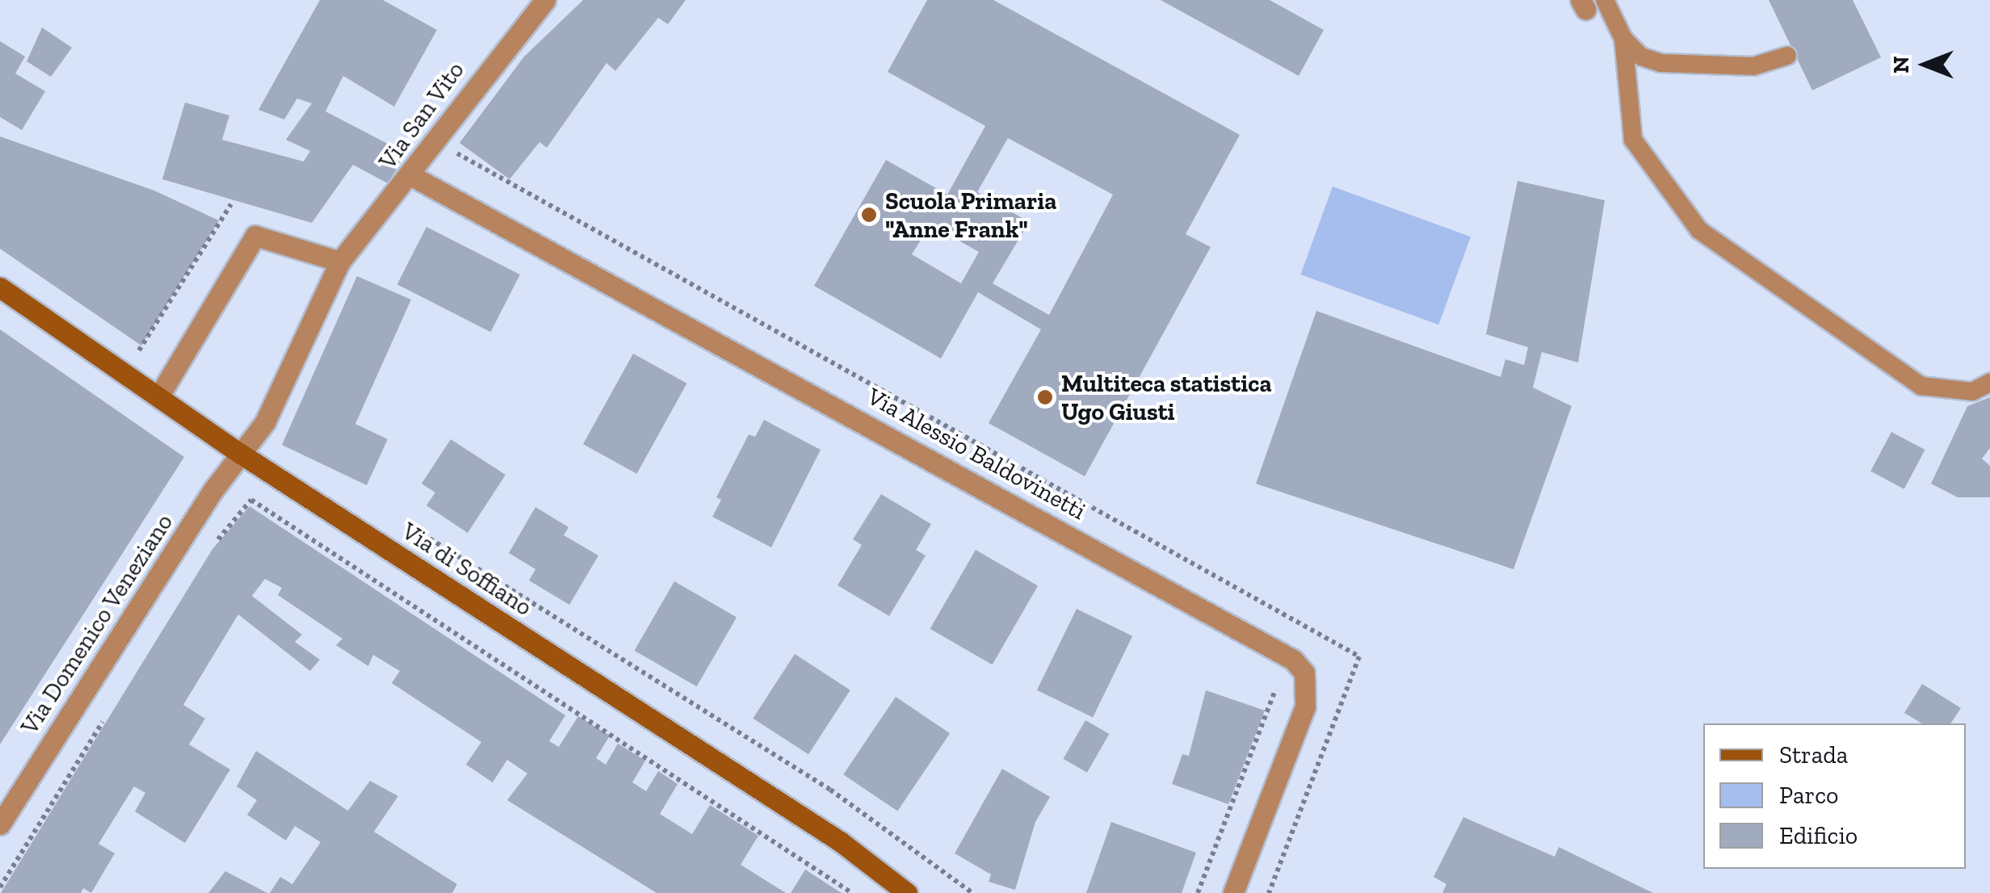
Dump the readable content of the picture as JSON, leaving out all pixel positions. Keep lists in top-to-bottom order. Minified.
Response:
{"streets":{"street":["Via San Vito","Via Alessio Baldovinetti","Via di Soffiano","Via Domenico Veneziano"]},"crossings":[["Via San Vito","Via Alessio Baldovinetti"],["Via San Vito","Via di Soffiano"],["Via San Vito","Via Domenico Veneziano"],["Via di Soffiano","Via Domenico Veneziano"]],"places":["Scuola Primaria \"Anne Frank\"","Multiteca statistica Ugo Giusti"],"legend":["Strada","Parco","Edificio"],"north":"left"}
